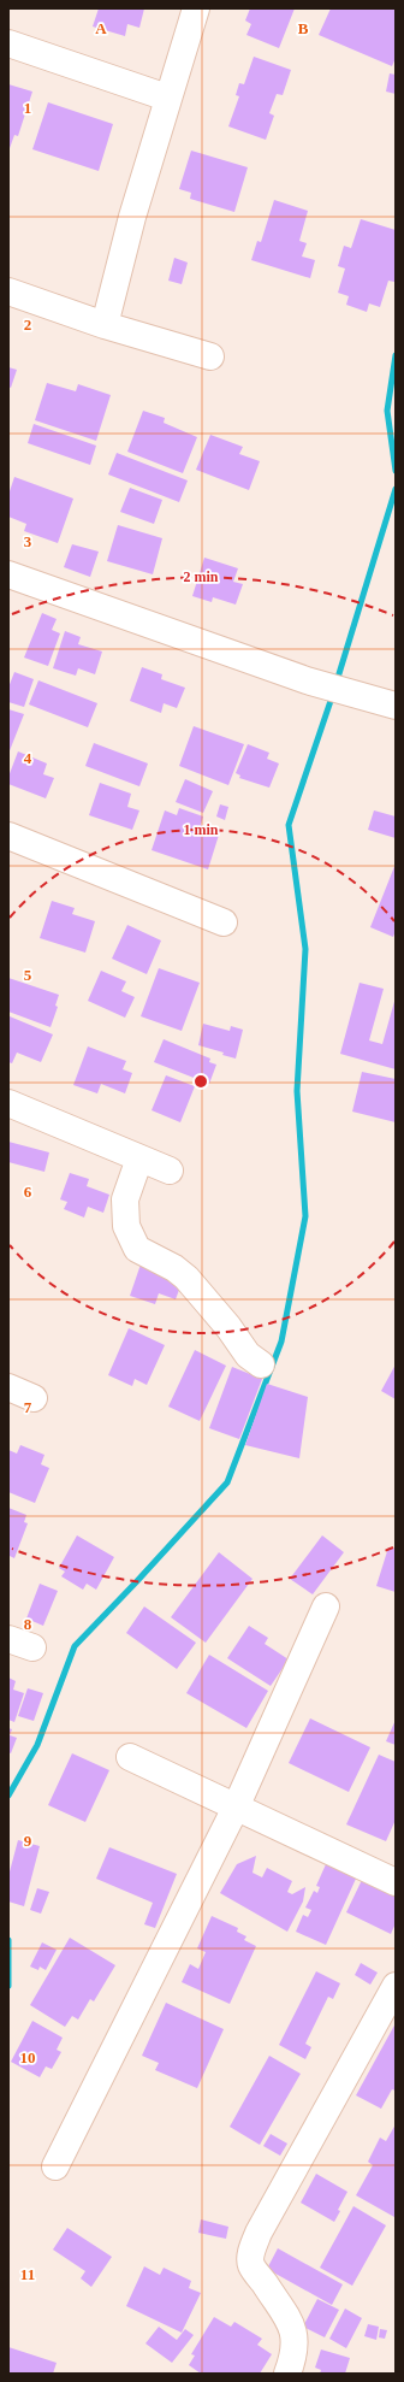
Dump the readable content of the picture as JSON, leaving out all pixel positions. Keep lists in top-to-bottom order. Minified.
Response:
{"grid":{"columns":["A","B"],"rows":["1","2","3","4","5","6","7","8","9","10","11"]},"rings":["2 min","1 min"]}
